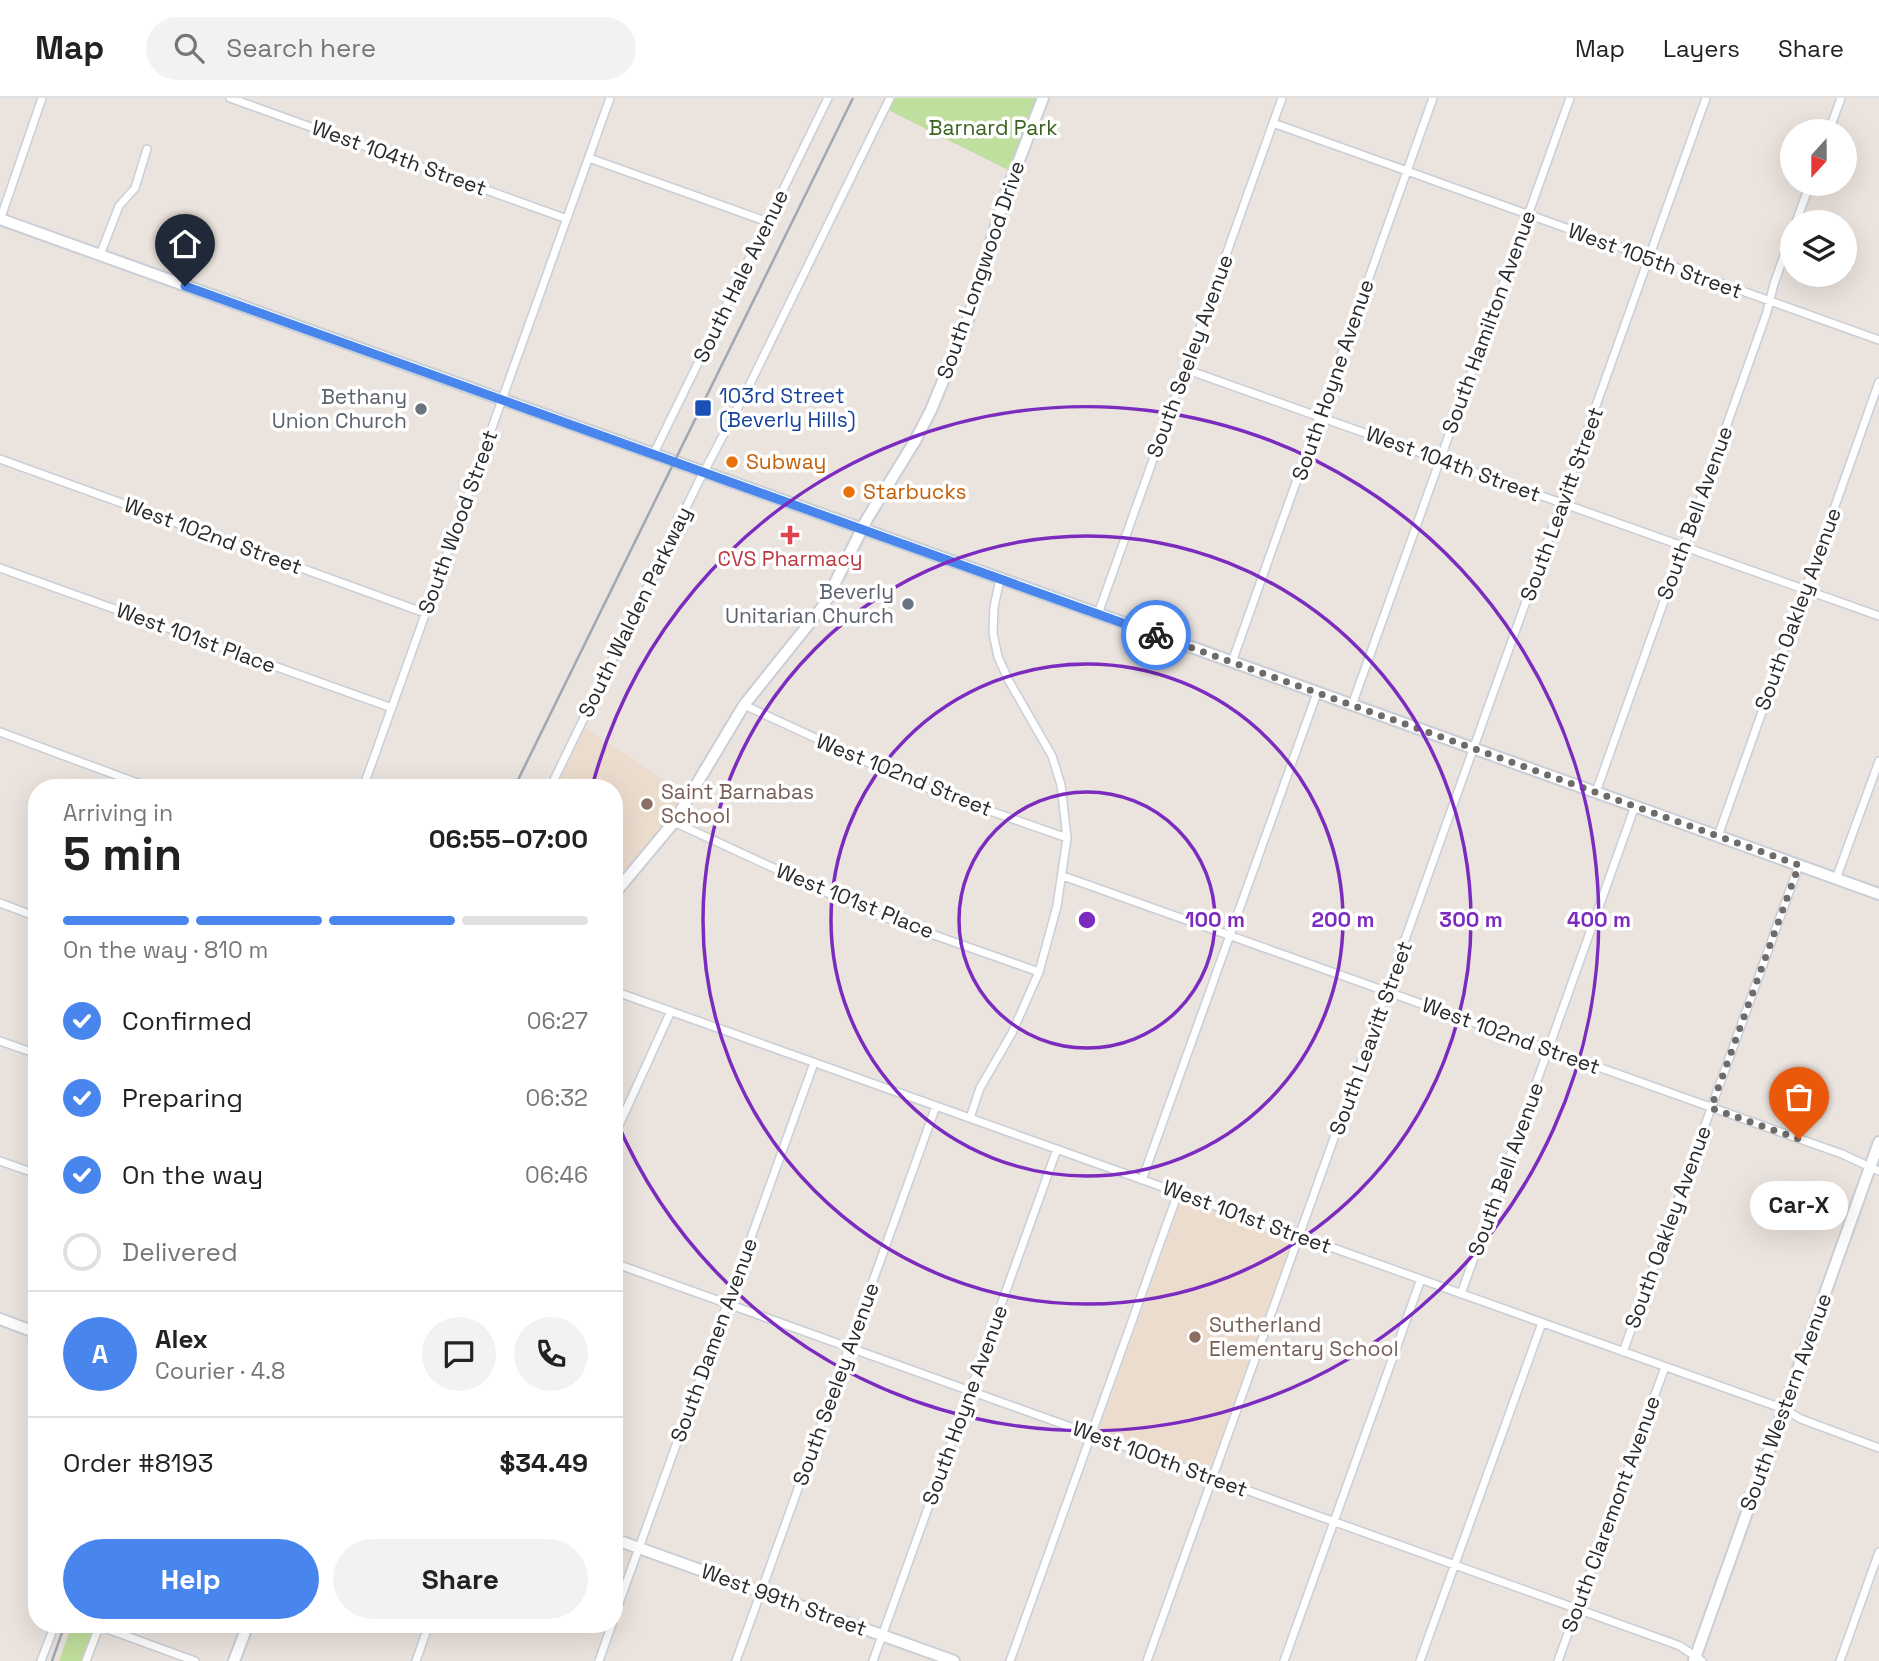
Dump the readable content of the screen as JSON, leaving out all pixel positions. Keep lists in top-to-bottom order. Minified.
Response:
{"streets":{"main road":["South Longwood Drive","South Western Avenue","West 99th Street"],"street":["West 104th Street","West 105th Street","South Hale Avenue","South Hamilton Avenue","South Seeley Avenue","South Hoyne Avenue","South Leavitt Street","South Bell Avenue","South Wood Street","West 102nd Street","South Oakley Avenue","South Walden Parkway","West 101st Place","West 101st Street","South Damen Avenue","West 100th Street","South Claremont Avenue"]},"crossings":[["West 104th Street","South Hamilton Avenue"],["West 104th Street","South Seeley Avenue"],["West 104th Street","South Hoyne Avenue"],["West 104th Street","South Leavitt Street"],["West 104th Street","South Bell Avenue"],["West 104th Street","South Wood Street"],["West 104th Street","South Oakley Avenue"],["West 105th Street","South Hamilton Avenue"],["West 105th Street","South Seeley Avenue"],["West 105th Street","South Hoyne Avenue"],["West 105th Street","South Leavitt Street"],["West 105th Street","South Bell Avenue"],["South Longwood Drive","West 102nd Street"],["South Longwood Drive","West 101st Place"],["South Seeley Avenue","West 101st Street"],["South Seeley Avenue","West 100th Street"],["South Seeley Avenue","West 99th Street"],["South Hoyne Avenue","West 101st Street"],["South Hoyne Avenue","West 100th Street"],["South Hoyne Avenue","West 99th Street"],["South Leavitt Street","West 102nd Street"],["South Leavitt Street","West 101st Street"],["South Leavitt Street","West 100th Street"],["South Bell Avenue","West 102nd Street"],["South Bell Avenue","West 101st Street"],["South Wood Street","West 102nd Street"],["South Wood Street","West 101st Place"],["West 102nd Street","South Oakley Avenue"],["West 102nd Street","South Western Avenue"],["South Oakley Avenue","West 101st Street"],["West 101st Street","South Damen Avenue"],["West 101st Street","South Western Avenue"],["West 101st Street","South Claremont Avenue"],["South Damen Avenue","West 100th Street"],["South Damen Avenue","West 99th Street"],["South Western Avenue","West 100th Street"],["West 100th Street","South Claremont Avenue"]],"parks":["Barnard Park"],"places":{"transit":["103rd Street (Beverly Hills)"],"other":["Bethany Union Church","Subway","Starbucks","Beverly Unitarian Church","Saint Barnabas School","Car-X","Sutherland Elementary School"],"health":["CVS Pharmacy"]},"north":"bottom","page":{"header":"Map","search":"Search here","nav":["Map","Layers","Share"],"heading":["5 min","Arriving in","06:55–07:00"],"panel":["Alex","Courier · 4.8","Order #8193","$34.49"],"bar":"On the way · 810 m","list":[["Confirmed","06:27"],["Preparing","06:32"],["On the way","06:46"],"Delivered"],"bubble":"Car-X","round":"A","buttons":["Help","Share"]},"rings":["100 m","200 m","300 m","400 m"]}
